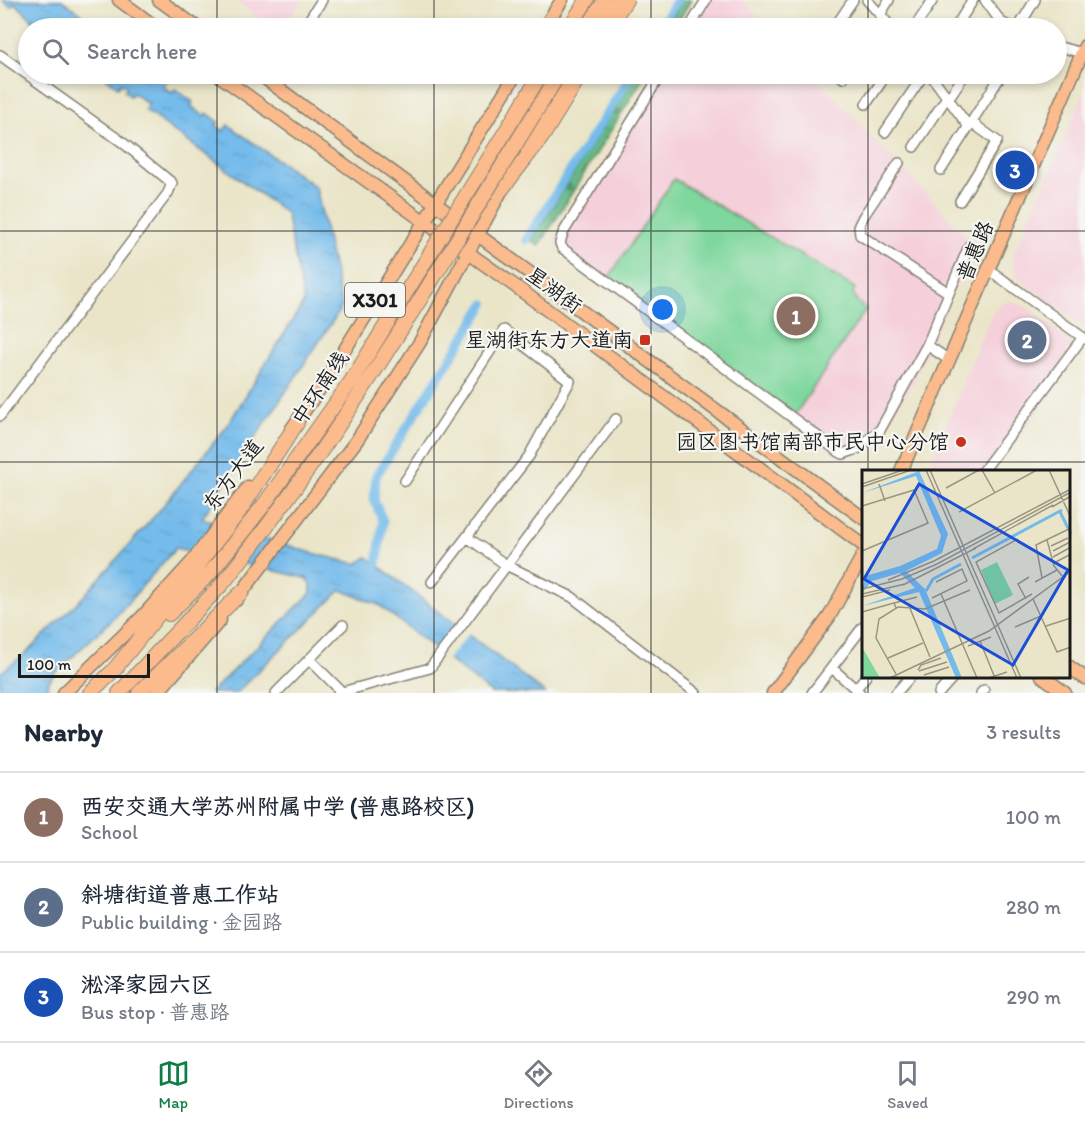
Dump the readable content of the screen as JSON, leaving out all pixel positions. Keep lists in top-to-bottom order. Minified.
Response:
{"streets":{"highway":["中环南线"],"main road":["普惠路","星湖街","X301","东方大道"]},"crossings":[["星湖街","X301"],["星湖街","东方大道"]],"places":{"transit":["星湖街东方大道南"],"other":["园区图书馆南部市民中心分馆"]},"scale_bar":"100 m","page":{"search":"Search here","pins":["3","1","2"],"scale":"100 m","heading":["Nearby","3 results"],"list":[{"mark":"1","name":"西安交通大学苏州附属中学 (普惠路校区)","note":"School","value":"100 m"},{"mark":"2","name":"斜塘街道普惠工作站","note":"Public building · 金园路","value":"280 m"},{"mark":"3","name":"淞泽家园六区","note":"Bus stop · 普惠路","value":"290 m"}],"nav":["Map","Directions","Saved"]}}
